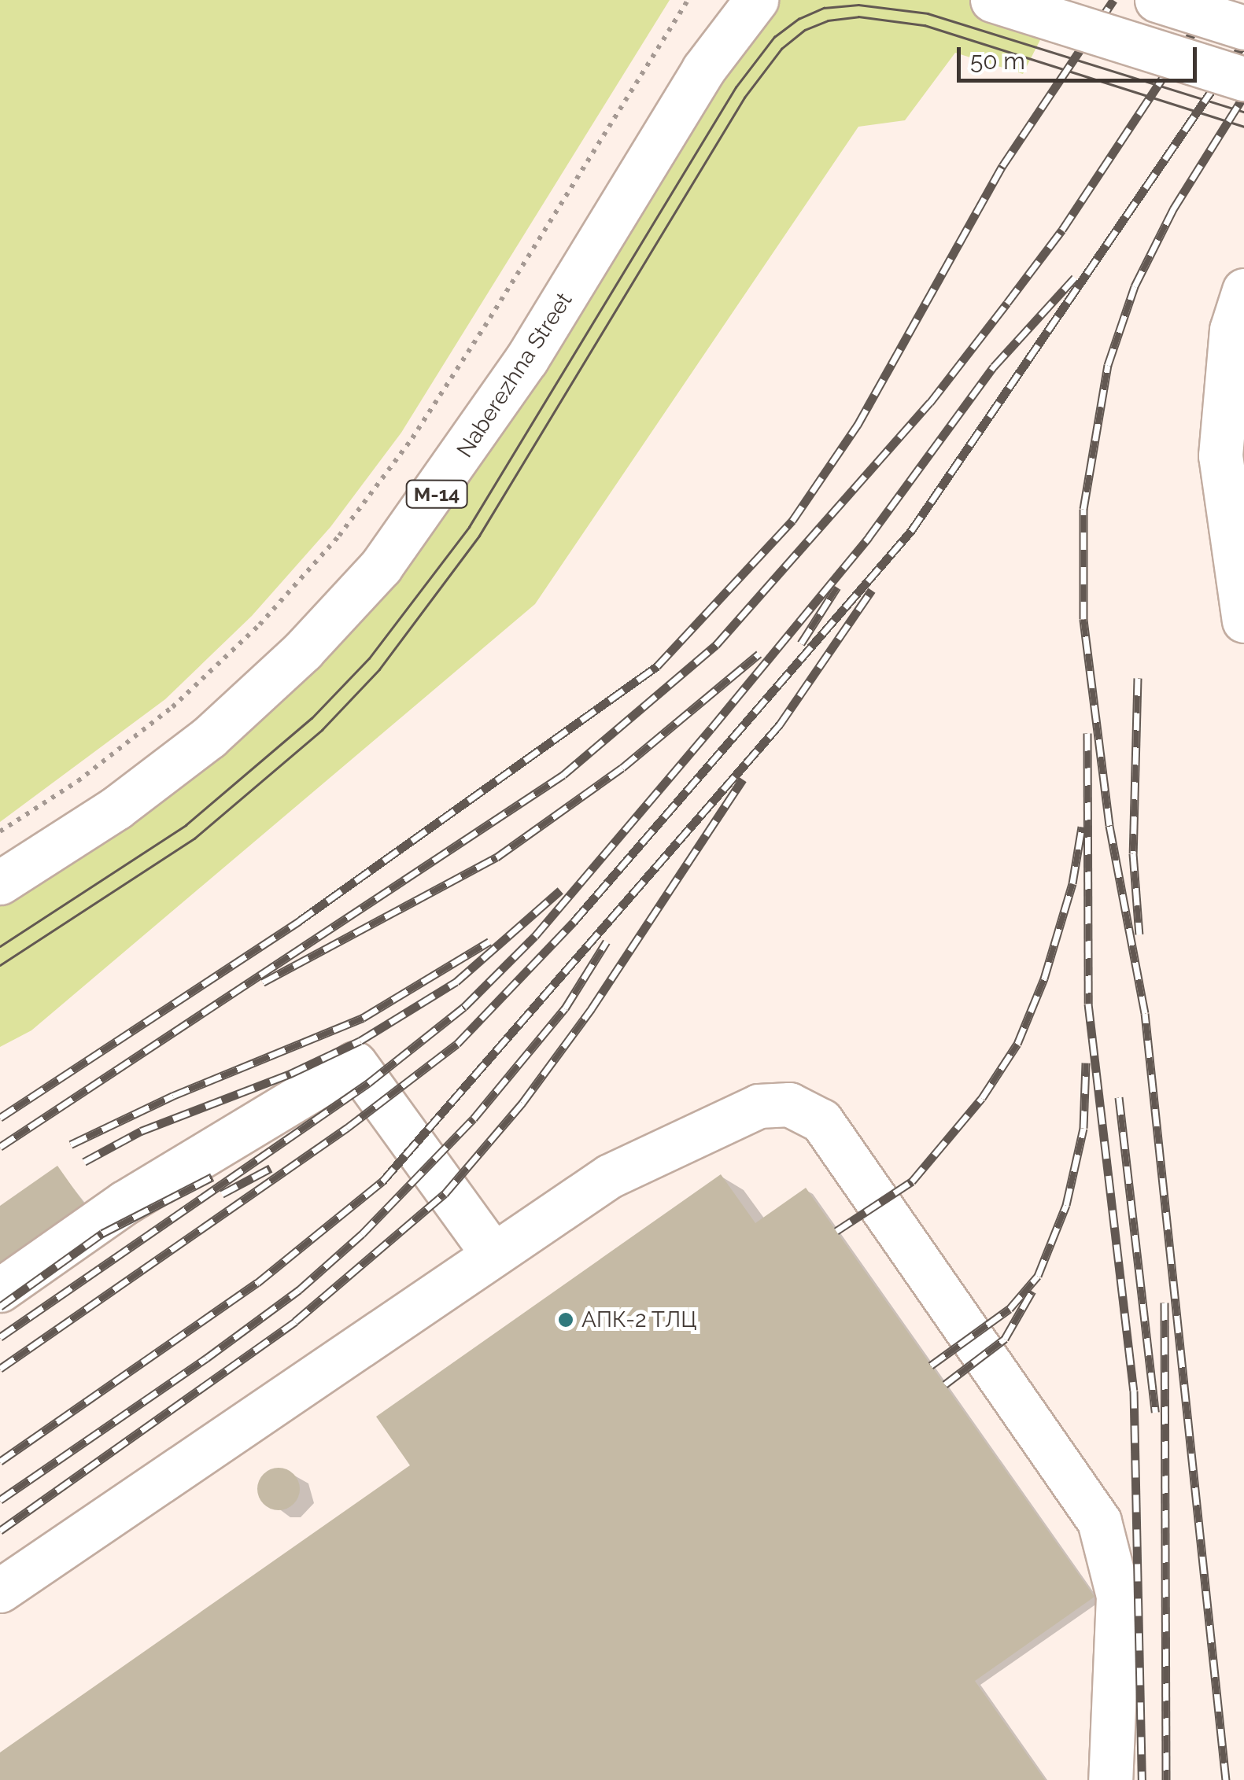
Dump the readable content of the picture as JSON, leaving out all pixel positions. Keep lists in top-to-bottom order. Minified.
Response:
{"streets":{"main road":["Naberezhna Street","М-14"]},"places":["АПК-2 ТЛЦ"],"scale_bar":"50 m"}
